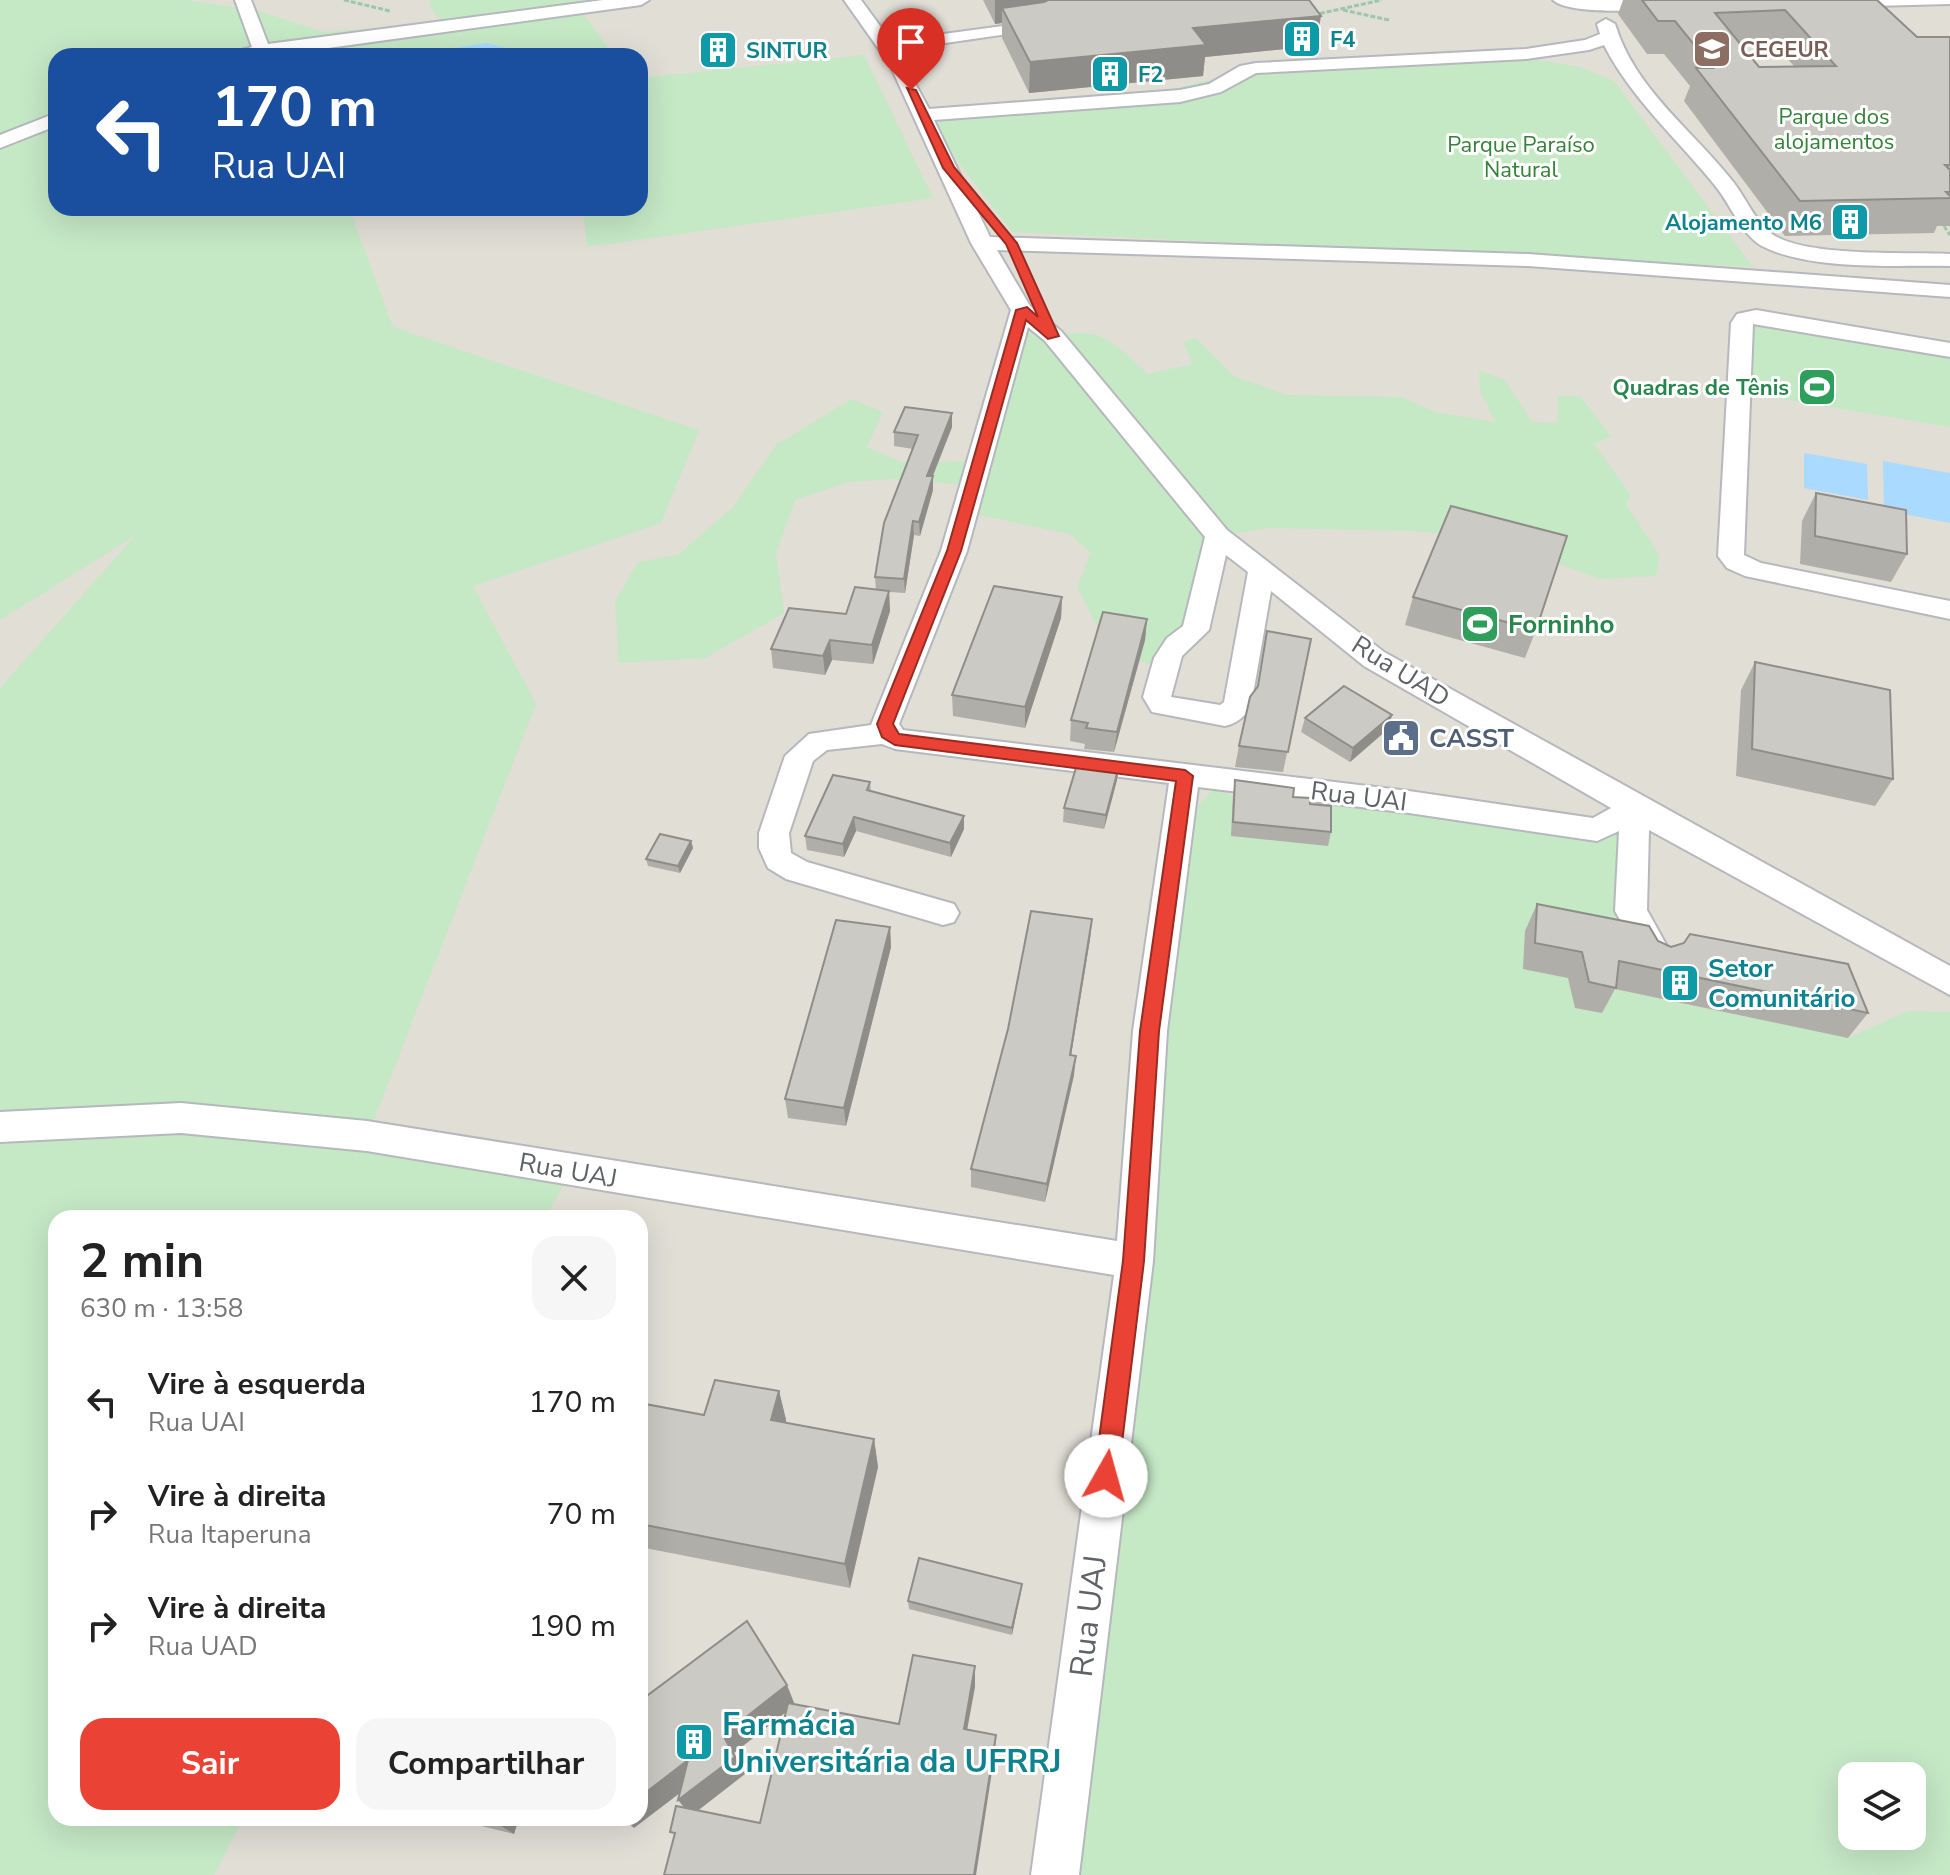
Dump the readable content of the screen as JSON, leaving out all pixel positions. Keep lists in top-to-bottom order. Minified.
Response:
{"streets":{"street":["Rua UAD","Rua UAI","Rua UAJ"]},"crossings":[["Rua UAD","Rua UAI"],["Rua UAI","Rua UAJ"]],"parks":["Parque dos alojamentos","Parque Paraíso Natural"],"places":{"building":["F4","SINTUR","F2","Alojamento M6","Setor Comunitário","Farmácia Universitária da UFRRJ"],"school or university":["CEGEUR"],"sports":["Quadras de Tênis","Forninho"],"public building":["CASST"]},"page":{"turn":["170 m","Rua UAI"],"heading":["2 min","630 m · 13:58"],"list":[{"name":"Vire à esquerda","note":"Rua UAI","value":"170 m"},{"name":"Vire à direita","note":"Rua Itaperuna","value":"70 m"},{"name":"Vire à direita","note":"Rua UAD","value":"190 m"}],"buttons":["Sair","Compartilhar"]}}
